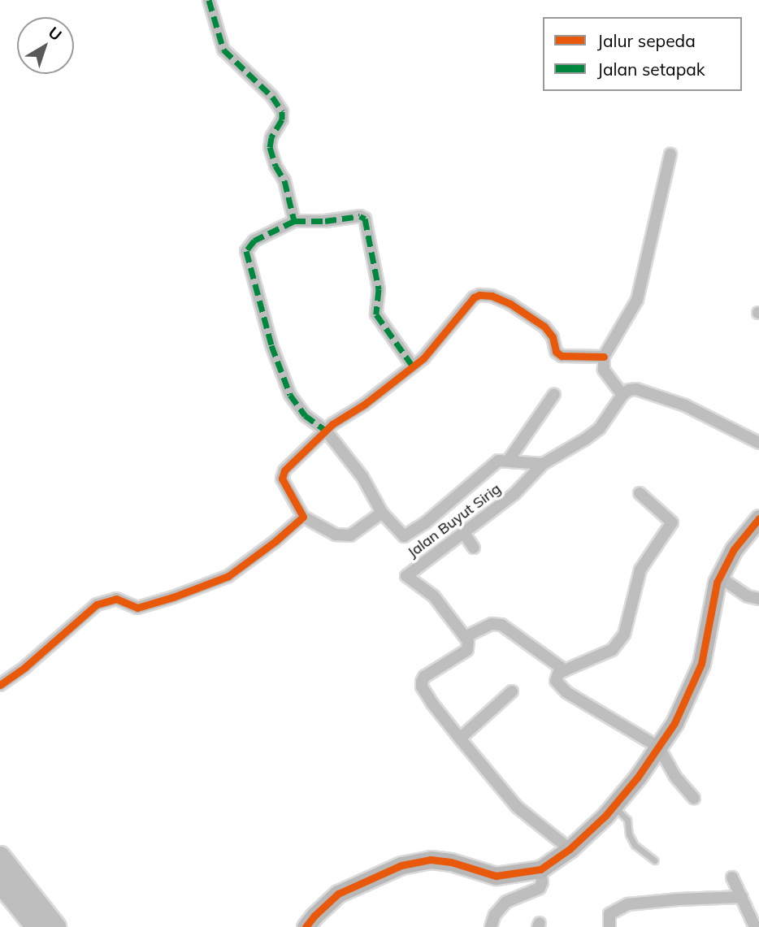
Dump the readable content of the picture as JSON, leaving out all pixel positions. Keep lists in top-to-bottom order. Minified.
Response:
{"streets":{"street":["Jalan Buyut Sirig"]},"legend":["Jalur sepeda","Jalan setapak"],"north":"top right"}
